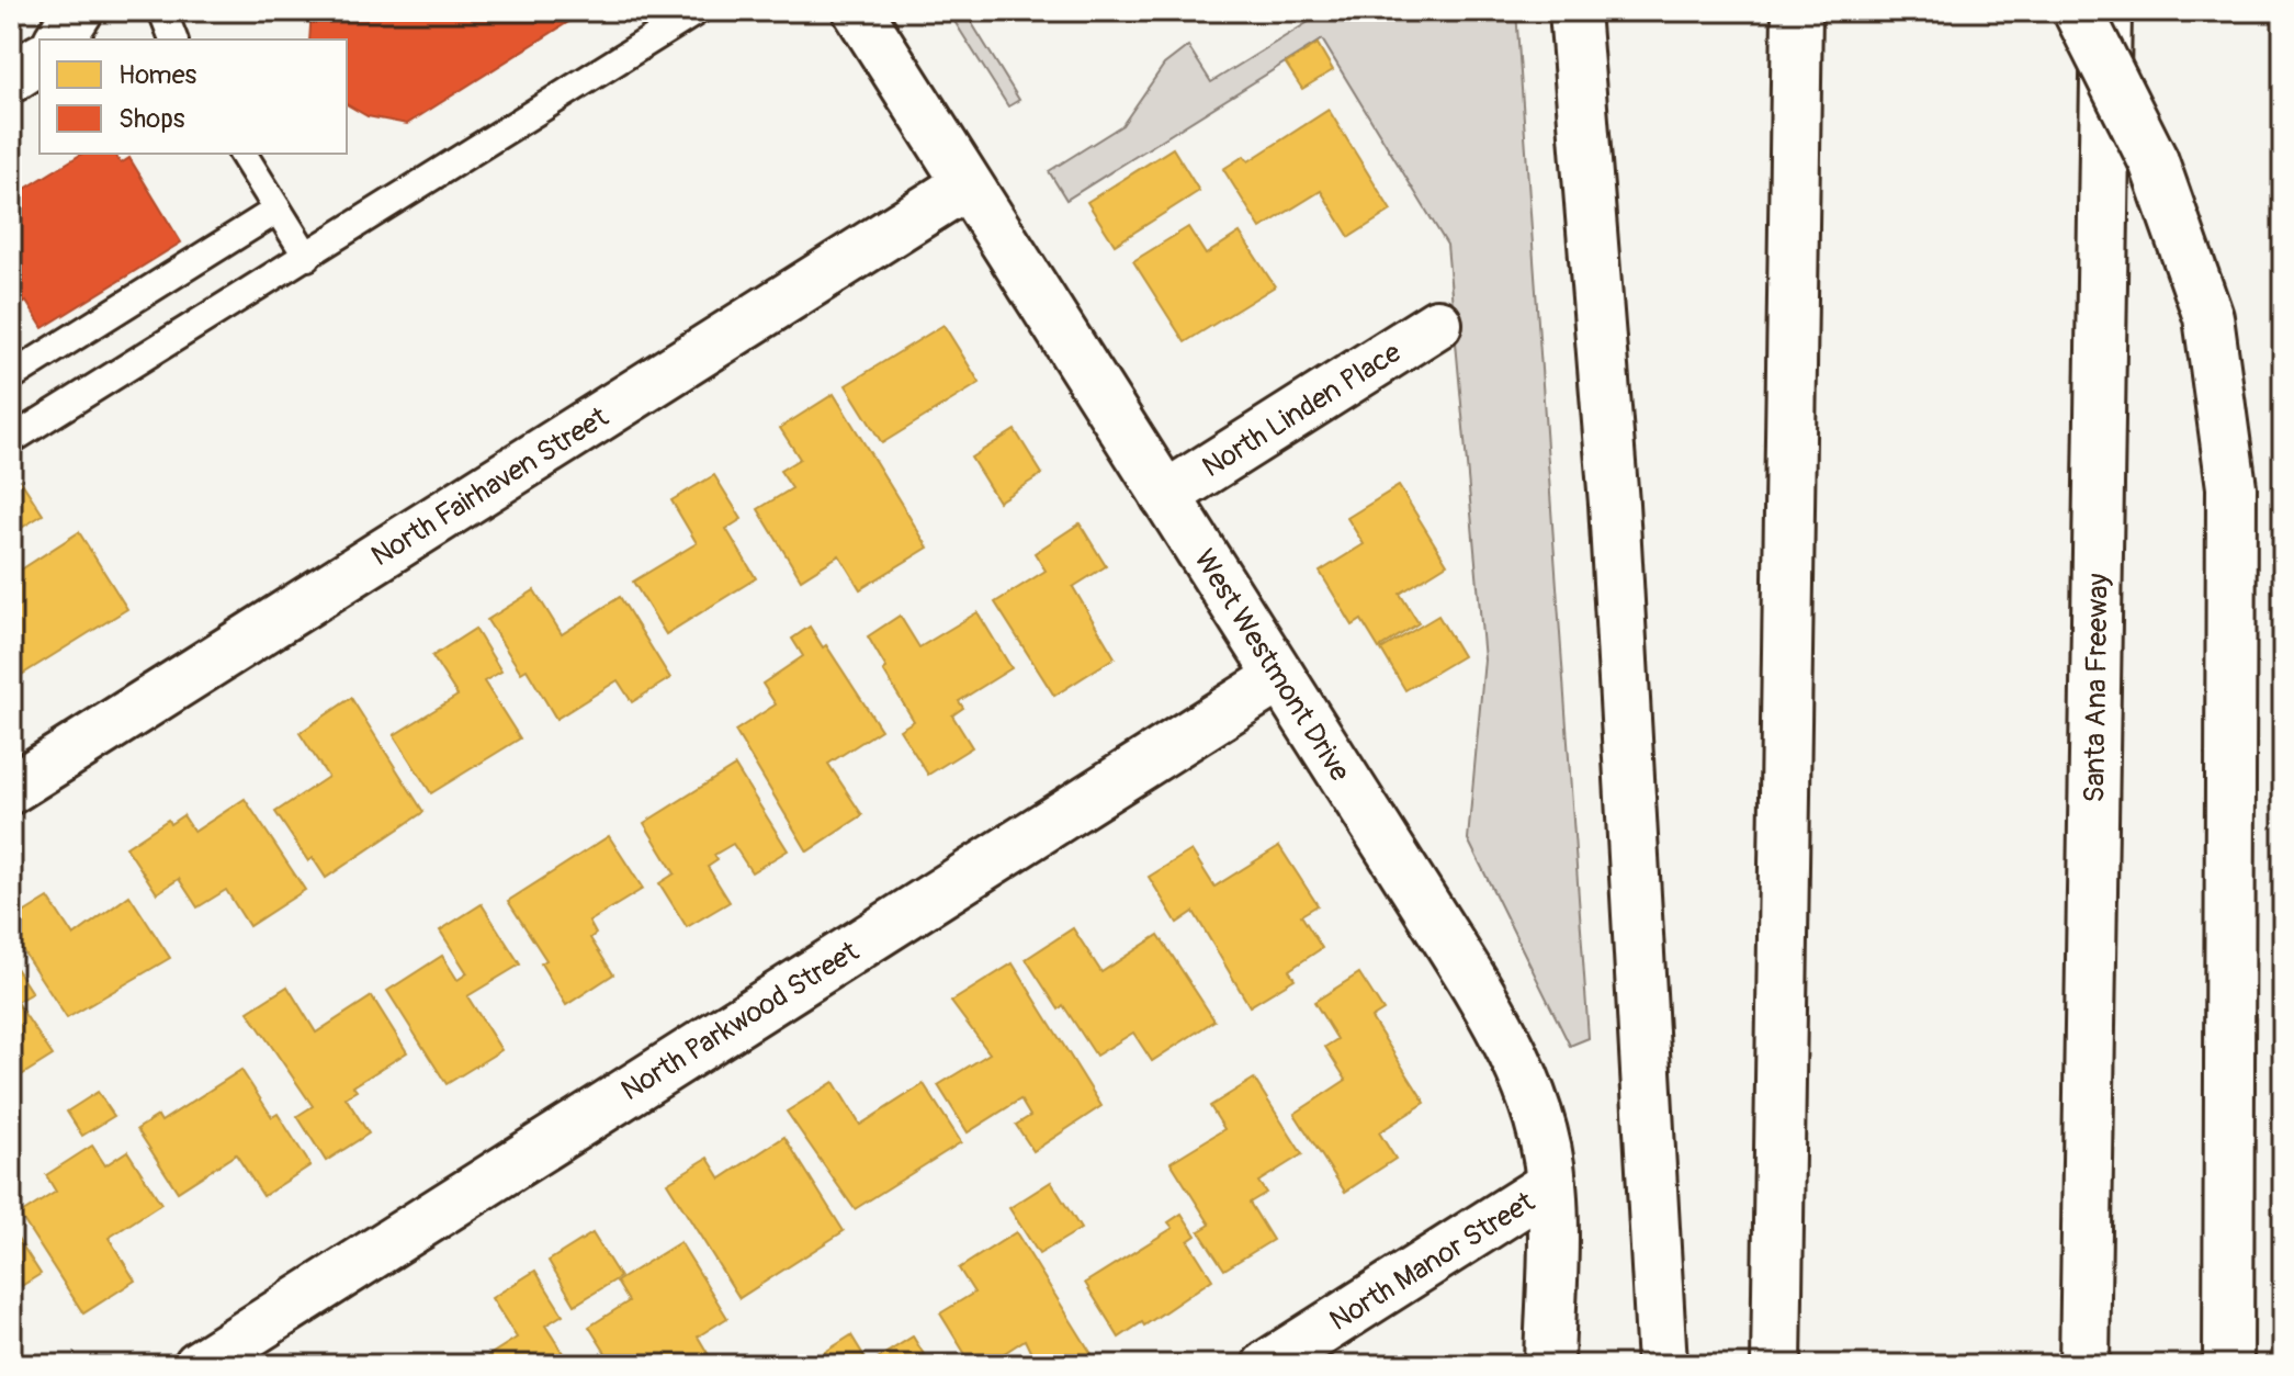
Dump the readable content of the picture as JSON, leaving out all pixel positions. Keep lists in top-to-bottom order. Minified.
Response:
{"streets":{"main road":["North Linden Place","North Fairhaven Street","West Westmont Drive","Santa Ana Freeway","North Parkwood Street","North Manor Street"]},"crossings":[["North Linden Place","West Westmont Drive"],["North Fairhaven Street","West Westmont Drive"],["West Westmont Drive","North Parkwood Street"],["West Westmont Drive","North Manor Street"]],"legend":["Homes","Shops"]}
